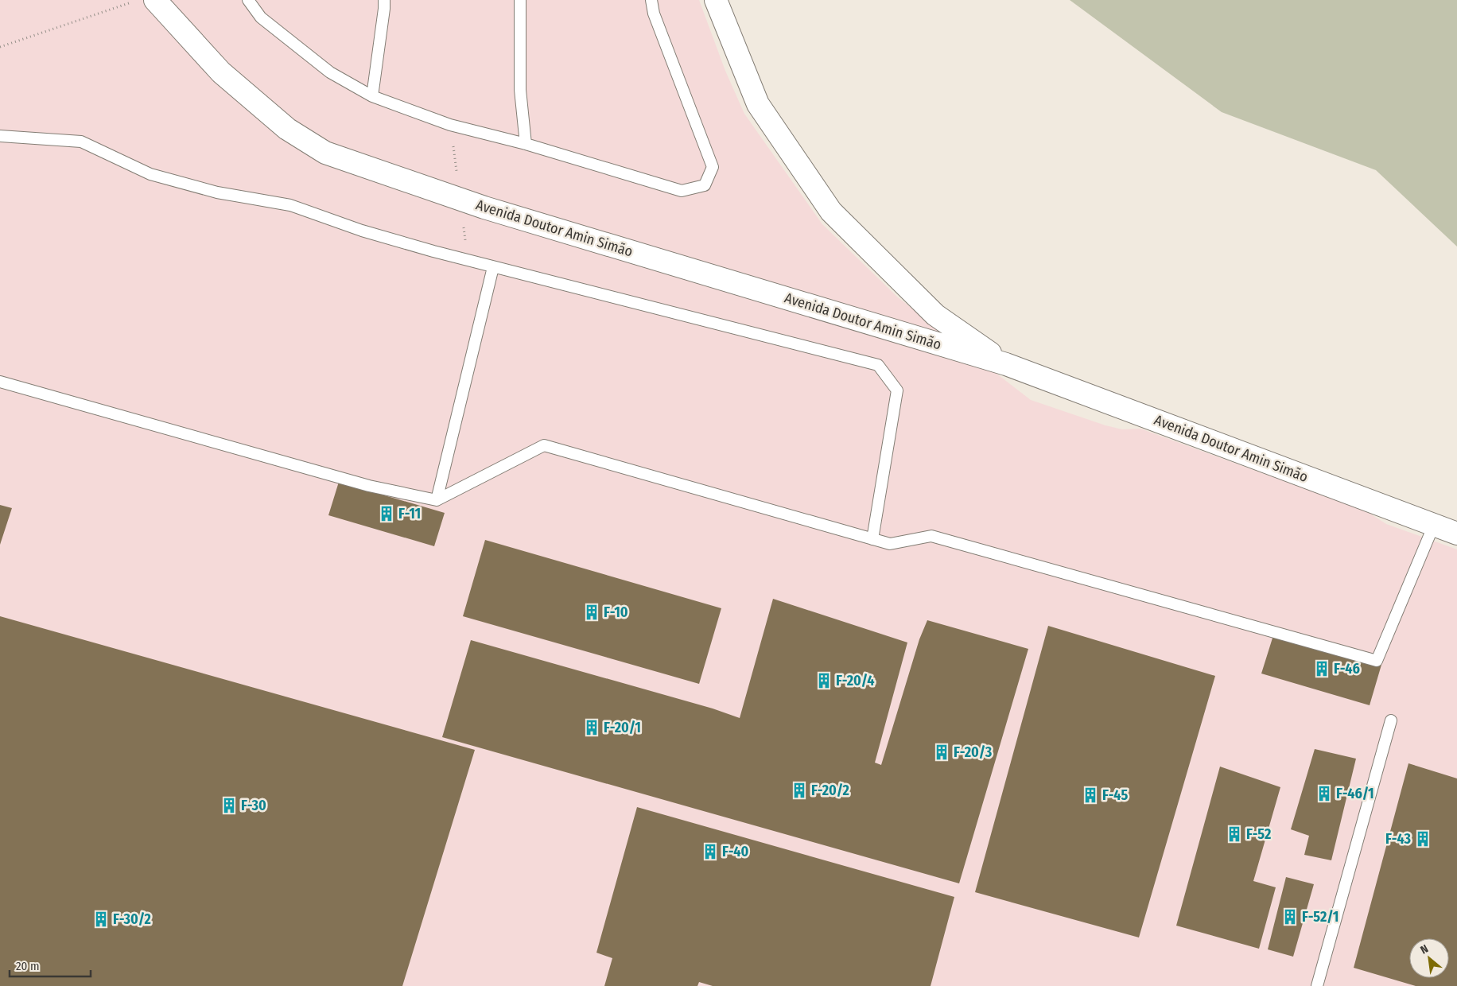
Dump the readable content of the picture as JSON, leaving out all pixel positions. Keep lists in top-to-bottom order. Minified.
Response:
{"streets":{"street":["Avenida Doutor Amin Simão"]},"places":{"building":["F-11","F-10","F-46","F-20/4","F-20/1","F-20/3","F-20/2","F-46/1","F-45","F-30","F-52","F-43","F-40","F-52/1","F-30/2"]},"scale_bar":"20 m","north":"top left"}
